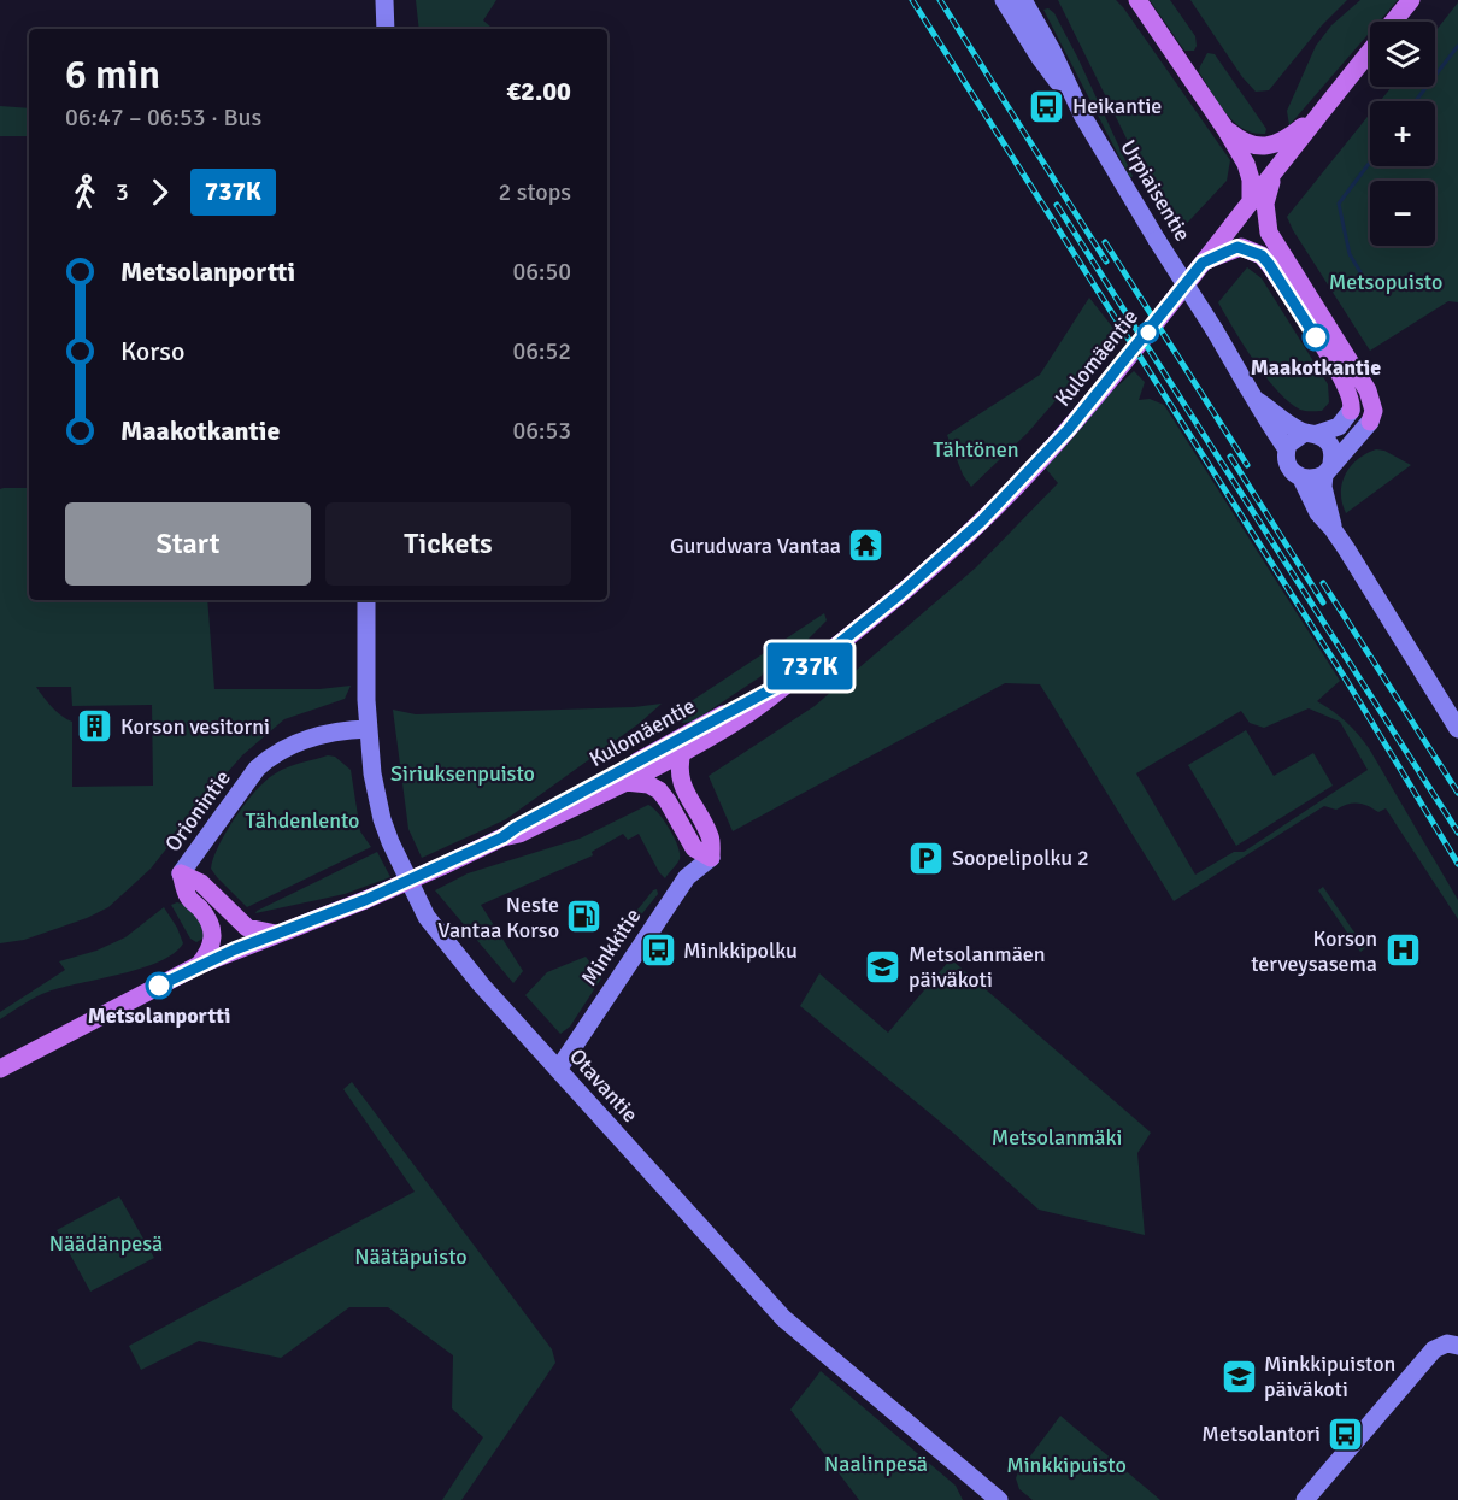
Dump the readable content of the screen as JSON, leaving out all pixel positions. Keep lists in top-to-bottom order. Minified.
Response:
{"streets":{"main road":["Urpiaisentie","Kulomäentie","Orionintie","Minkkitie","Otavantie"]},"crossings":[["Orionintie","Otavantie"],["Minkkitie","Otavantie"]],"parks":["Metsopuisto","Tähtönen","Siriuksenpuisto","Tähdenlento","Metsolanmäki","Näädänpesä","Näätäpuisto","Naalinpesä","Minkkipuisto"],"places":{"bus stop":["Heikantie","Minkkipolku","Metsolantori"],"other":["Maakotkantie","Metsolanportti"],"temple":["Gurudwara Vantaa"],"building":["Korson vesitorni"],"parking":["Soopelipolku 2"],"fuel station":["Neste Vantaa Korso"],"hospital":["Korson terveysasema"],"school or university":["Metsolanmäen päiväkoti","Minkkipuiston päiväkoti"]},"lines":["bus line 737K"],"page":{"on_map":"737K","map_buttons":["+","−"],"heading":["6 min","06:47 – 06:53 · Bus","€2.00"],"legs":["3","737K","2 stops"],"list":[{"name":"Metsolanportti","value":"06:50"},{"name":"Korso","value":"06:52"},{"name":"Maakotkantie","value":"06:53"}],"buttons":["Start","Tickets"]}}
